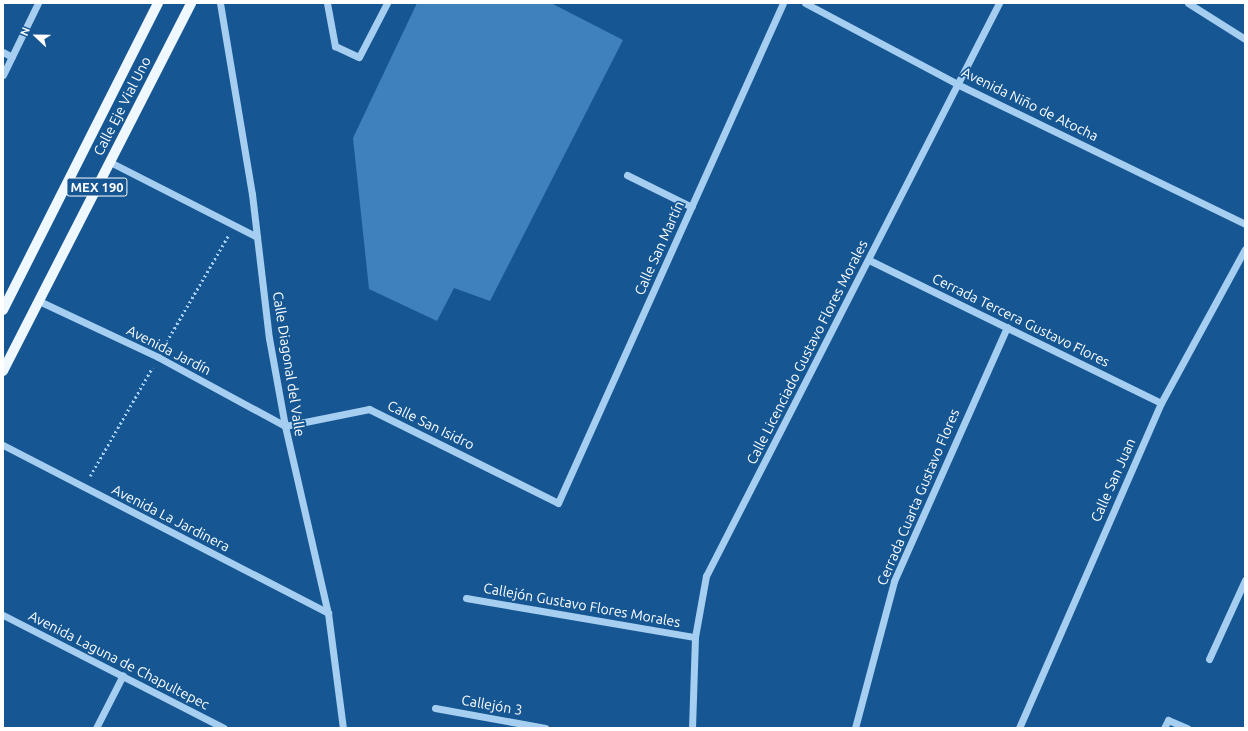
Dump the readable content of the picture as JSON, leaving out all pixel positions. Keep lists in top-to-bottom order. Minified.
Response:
{"streets":{"main road":["Calle Eje Vial Uno","MEX 190"],"street":["Avenida Niño de Atocha","Calle San Martín","Cerrada Tercera Gustavo Flores","Avenida Jardín","Calle Licenciado Gustavo Flores Morales","Calle Diagonal del Valle","Calle San Isidro","Calle San Juan","Cerrada Cuarta Gustavo Flores","Avenida La Jardinera","Callejón Gustavo Flores Morales","Avenida Laguna de Chapultepec","Callejón 3"]},"crossings":[["Avenida Niño de Atocha","Calle Licenciado Gustavo Flores Morales"],["Calle Eje Vial Uno","Avenida Jardín"],["Calle San Martín","Calle San Isidro"],["Cerrada Tercera Gustavo Flores","Calle Licenciado Gustavo Flores Morales"],["Cerrada Tercera Gustavo Flores","Calle San Juan"],["Cerrada Tercera Gustavo Flores","Cerrada Cuarta Gustavo Flores"],["Avenida Jardín","Calle Diagonal del Valle"],["Avenida Jardín","Calle San Isidro"],["Calle Licenciado Gustavo Flores Morales","Callejón Gustavo Flores Morales"],["Calle Diagonal del Valle","Calle San Isidro"],["Calle Diagonal del Valle","Avenida La Jardinera"]],"north":"left"}
